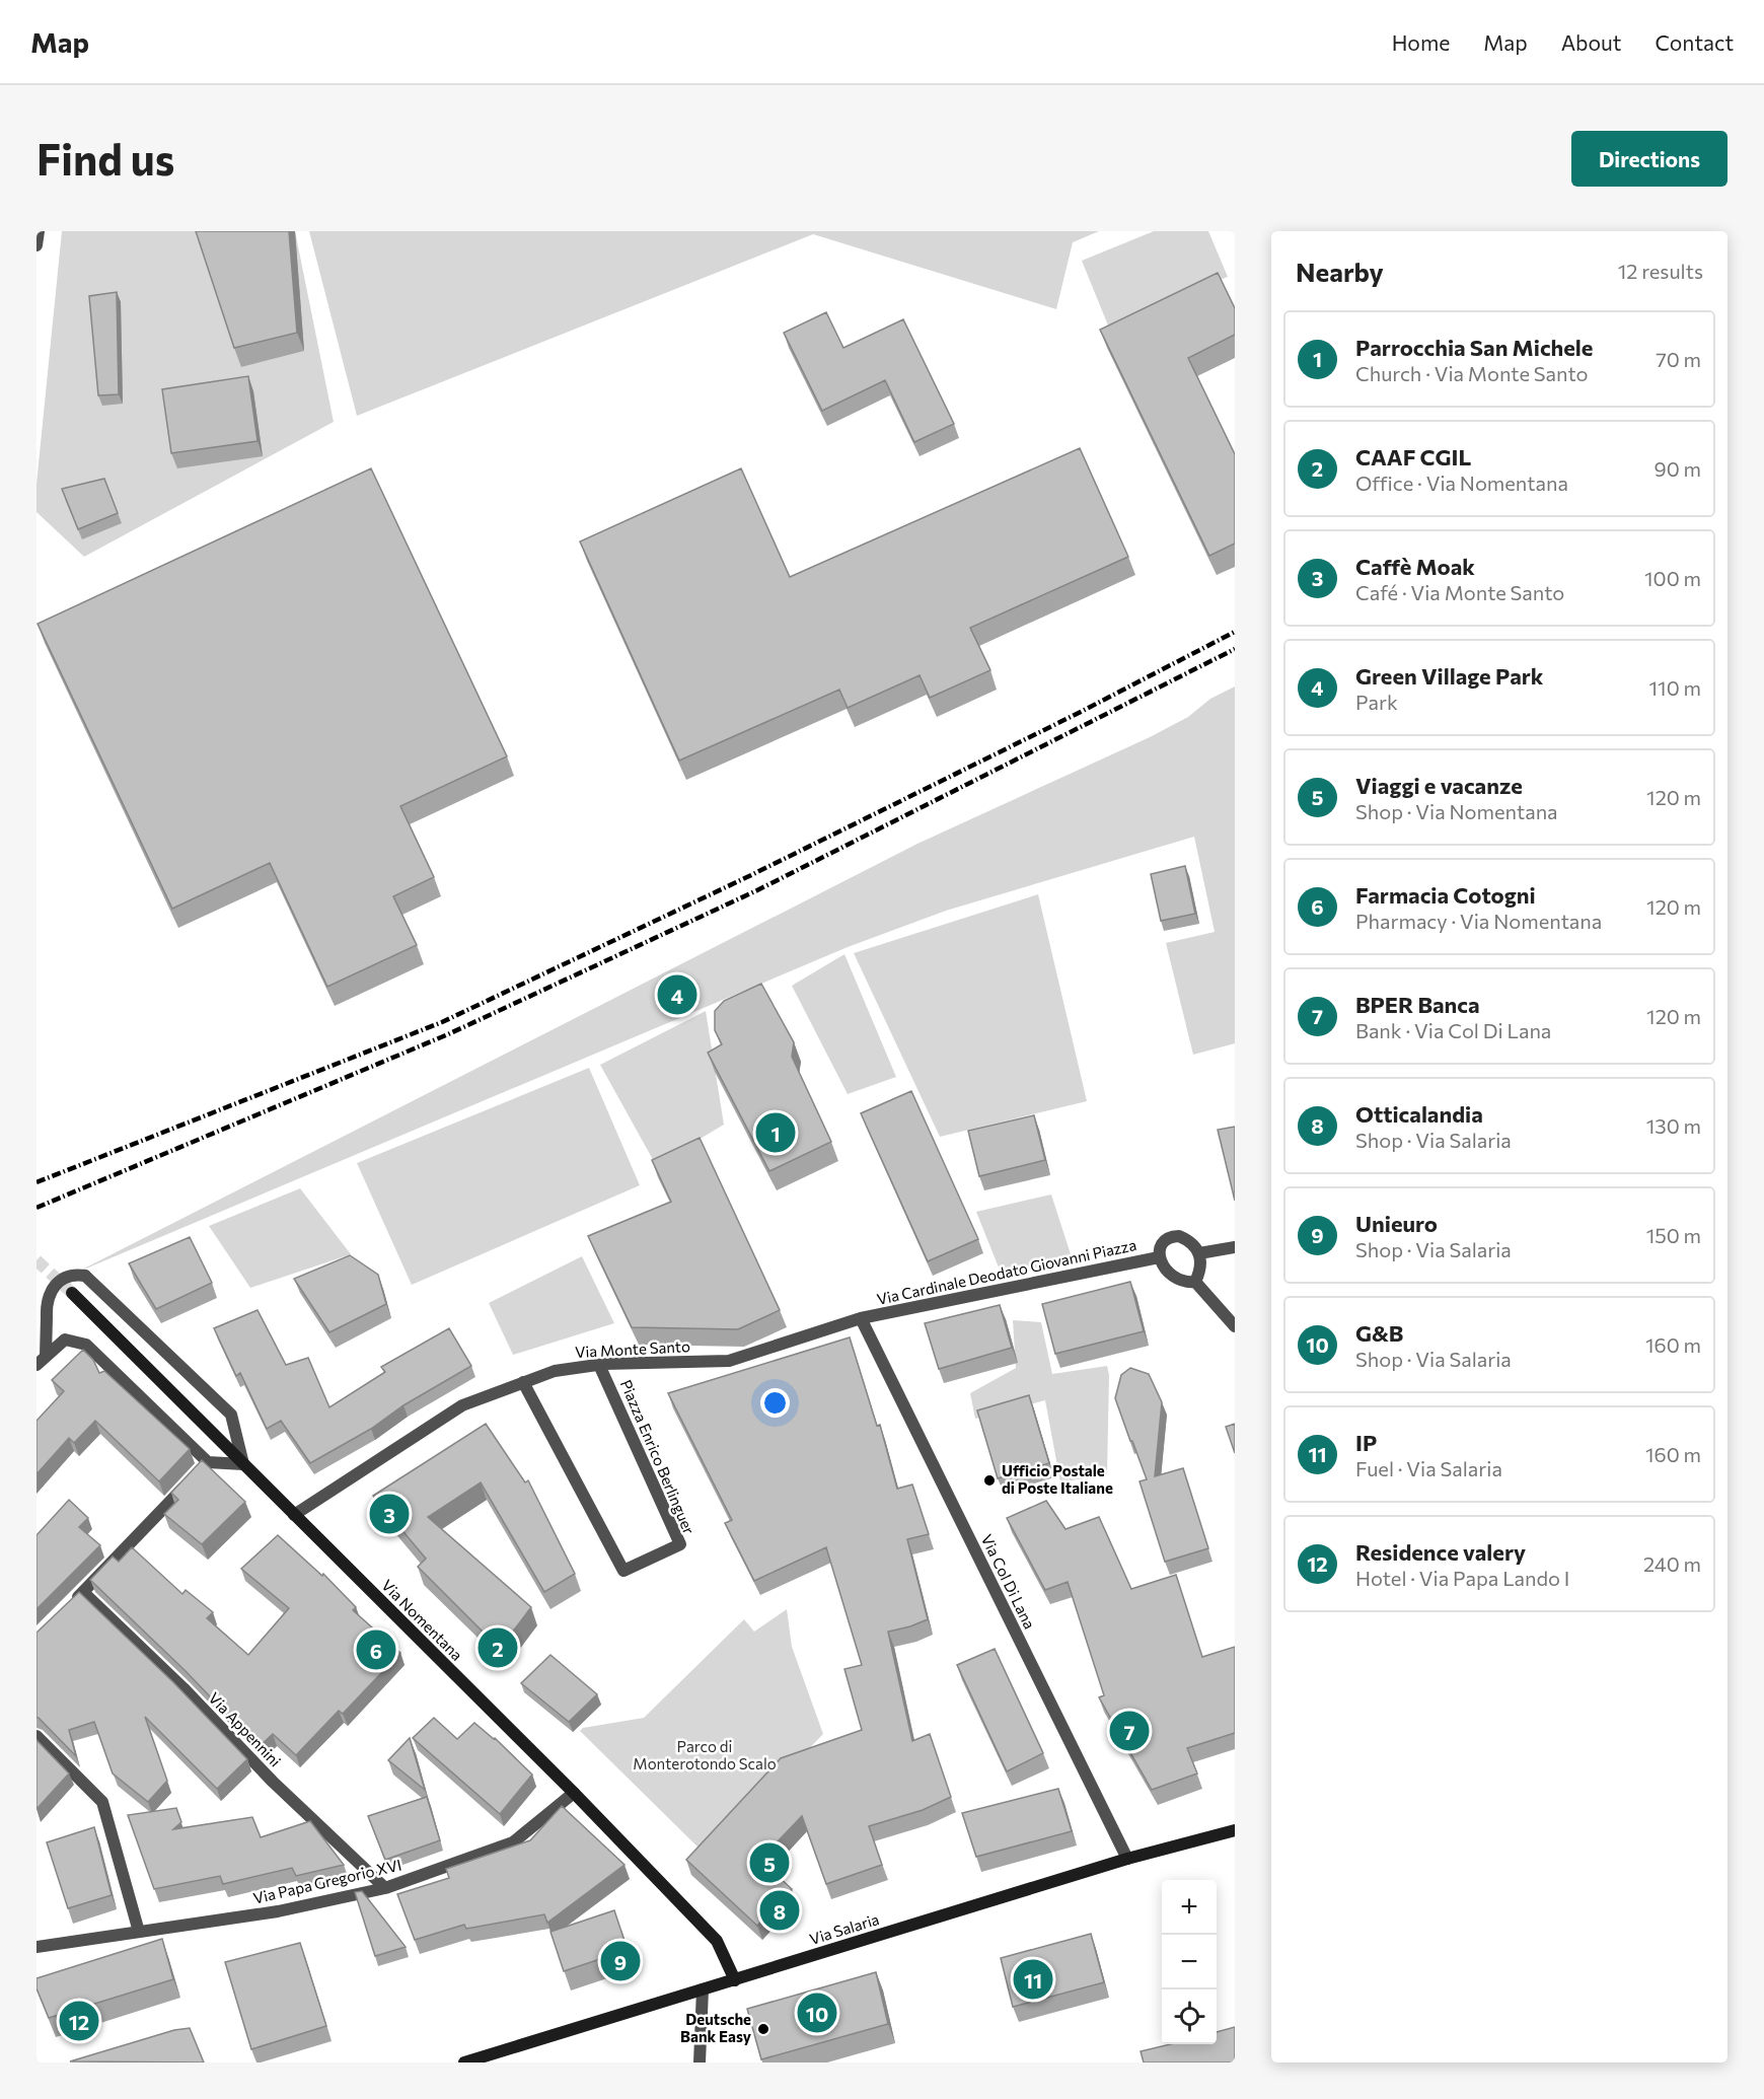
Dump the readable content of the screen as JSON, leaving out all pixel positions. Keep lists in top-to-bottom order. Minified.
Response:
{"streets":{"main road":["Via Nomentana","Via Salaria"],"street":["Via Cardinale Deodato Giovanni Piazza","Via Monte Santo","Piazza Enrico Berlinguer","Via Col Di Lana","Via Appennini","Via Papa Gregorio XVI"]},"crossings":[["Via Cardinale Deodato Giovanni Piazza","Via Monte Santo"],["Via Cardinale Deodato Giovanni Piazza","Via Col Di Lana"],["Via Monte Santo","Piazza Enrico Berlinguer"],["Via Monte Santo","Via Col Di Lana"],["Via Monte Santo","Via Nomentana"],["Via Col Di Lana","Via Salaria"],["Via Nomentana","Via Papa Gregorio XVI"],["Via Nomentana","Via Salaria"],["Via Appennini","Via Papa Gregorio XVI"]],"parks":["Parco di Monterotondo Scalo"],"places":["Ufficio Postale di Poste Italiane","Deutsche Bank Easy"],"page":{"header":"Map","nav":["Home","Map","About","Contact"],"buttons":"Directions","title":"Find us","heading":["Nearby","12 results"],"list":[{"mark":"1","name":"Parrocchia San Michele","note":"Church · Via Monte Santo","value":"70 m"},{"mark":"2","name":"CAAF CGIL","note":"Office · Via Nomentana","value":"90 m"},{"mark":"3","name":"Caffè Moak","note":"Café · Via Monte Santo","value":"100 m"},{"mark":"4","name":"Green Village Park","note":"Park","value":"110 m"},{"mark":"5","name":"Viaggi e vacanze","note":"Shop · Via Nomentana","value":"120 m"},{"mark":"6","name":"Farmacia Cotogni","note":"Pharmacy · Via Nomentana","value":"120 m"},{"mark":"7","name":"BPER Banca","note":"Bank · Via Col Di Lana","value":"120 m"},{"mark":"8","name":"Otticalandia","note":"Shop · Via Salaria","value":"130 m"},{"mark":"9","name":"Unieuro","note":"Shop · Via Salaria","value":"150 m"},{"mark":"10","name":"G&B","note":"Shop · Via Salaria","value":"160 m"},{"mark":"11","name":"IP","note":"Fuel · Via Salaria","value":"160 m"},{"mark":"12","name":"Residence valery","note":"Hotel · Via Papa Lando I","value":"240 m"}],"pins":["4","1","3","2","6","7","5","8","9","11","10","12"],"map_buttons":["+","−"]}}
